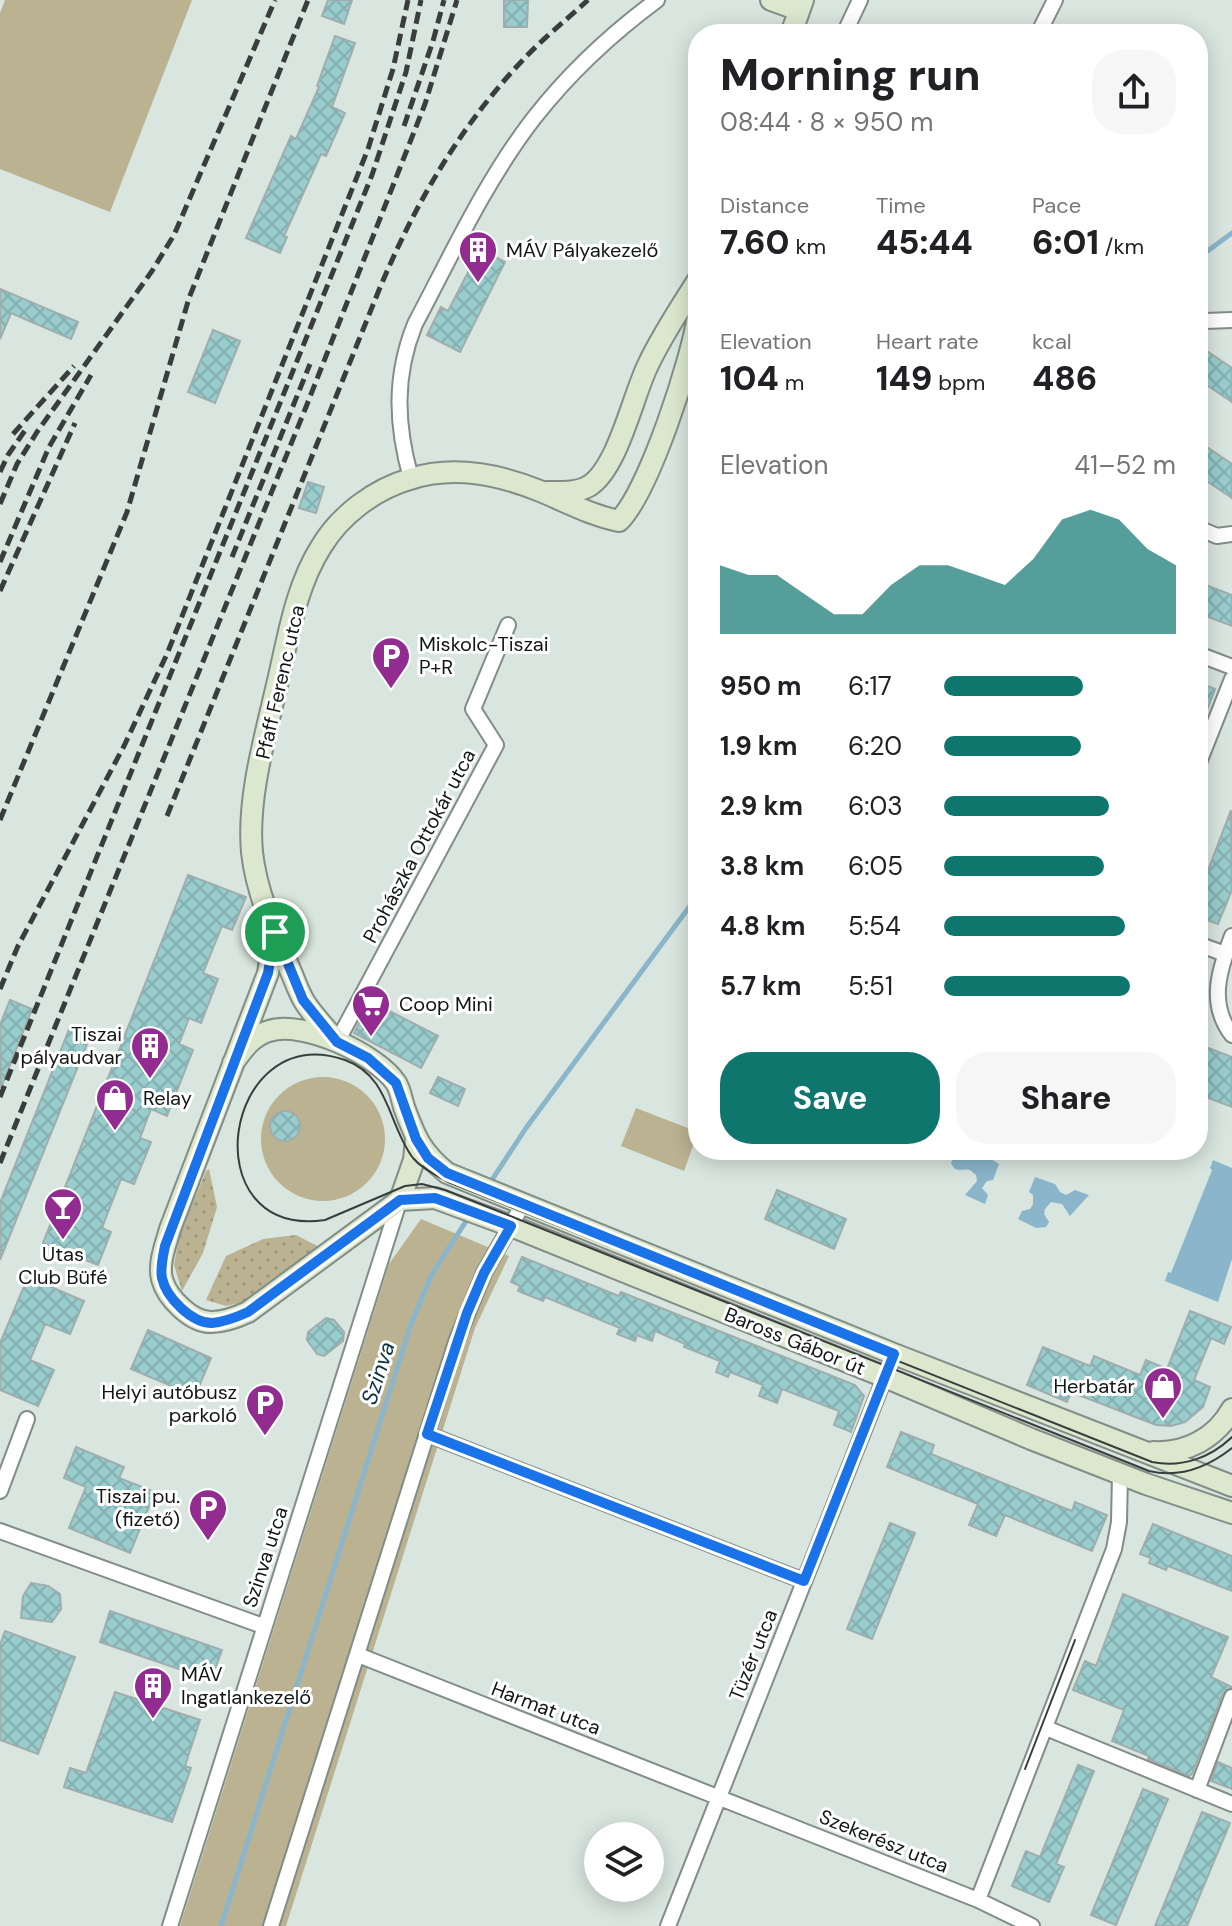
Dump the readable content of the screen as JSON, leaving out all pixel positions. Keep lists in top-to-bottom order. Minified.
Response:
{"streets":{"street":["Pfaff Ferenc utca","Prohászka Ottokár utca","Baross Gábor út","Szinva utca","Tüzér utca","Harmat utca","Szekerész utca"]},"crossings":[["Pfaff Ferenc utca","Prohászka Ottokár utca"],["Baross Gábor út","Szinva utca"],["Baross Gábor út","Tüzér utca"],["Tüzér utca","Harmat utca"],["Tüzér utca","Szekerész utca"],["Harmat utca","Szekerész utca"]],"water":["Szinva"],"places":{"building":["MÁV Pályakezelő","Tiszai pályaudvar","MÁV Ingatlankezelő"],"parking":["Miskolc-Tiszai P+R","Helyi autóbusz parkoló","Tiszai pu. (fizető)"],"supermarket":["Coop Mini"],"shop":["Relay","Herbatár"],"bar":["Utas Club Büfé"]},"page":{"heading":["Morning run","08:44 · 8 × 950 m"],"stats":[["Distance","7.60 km"],["Time","45:44"],["Pace","6:01 /km"],["Elevation","104 m"],["Heart rate","149 bpm"],["kcal","486"]],"chart":["Elevation","41–52 m"],"list":[{"name":"950 m","note":"6:17"},{"name":"1.9 km","note":"6:20"},{"name":"2.9 km","note":"6:03"},{"name":"3.8 km","note":"6:05"},{"name":"4.8 km","note":"5:54"},{"name":"5.7 km","note":"5:51"}],"buttons":["Save","Share"]}}
